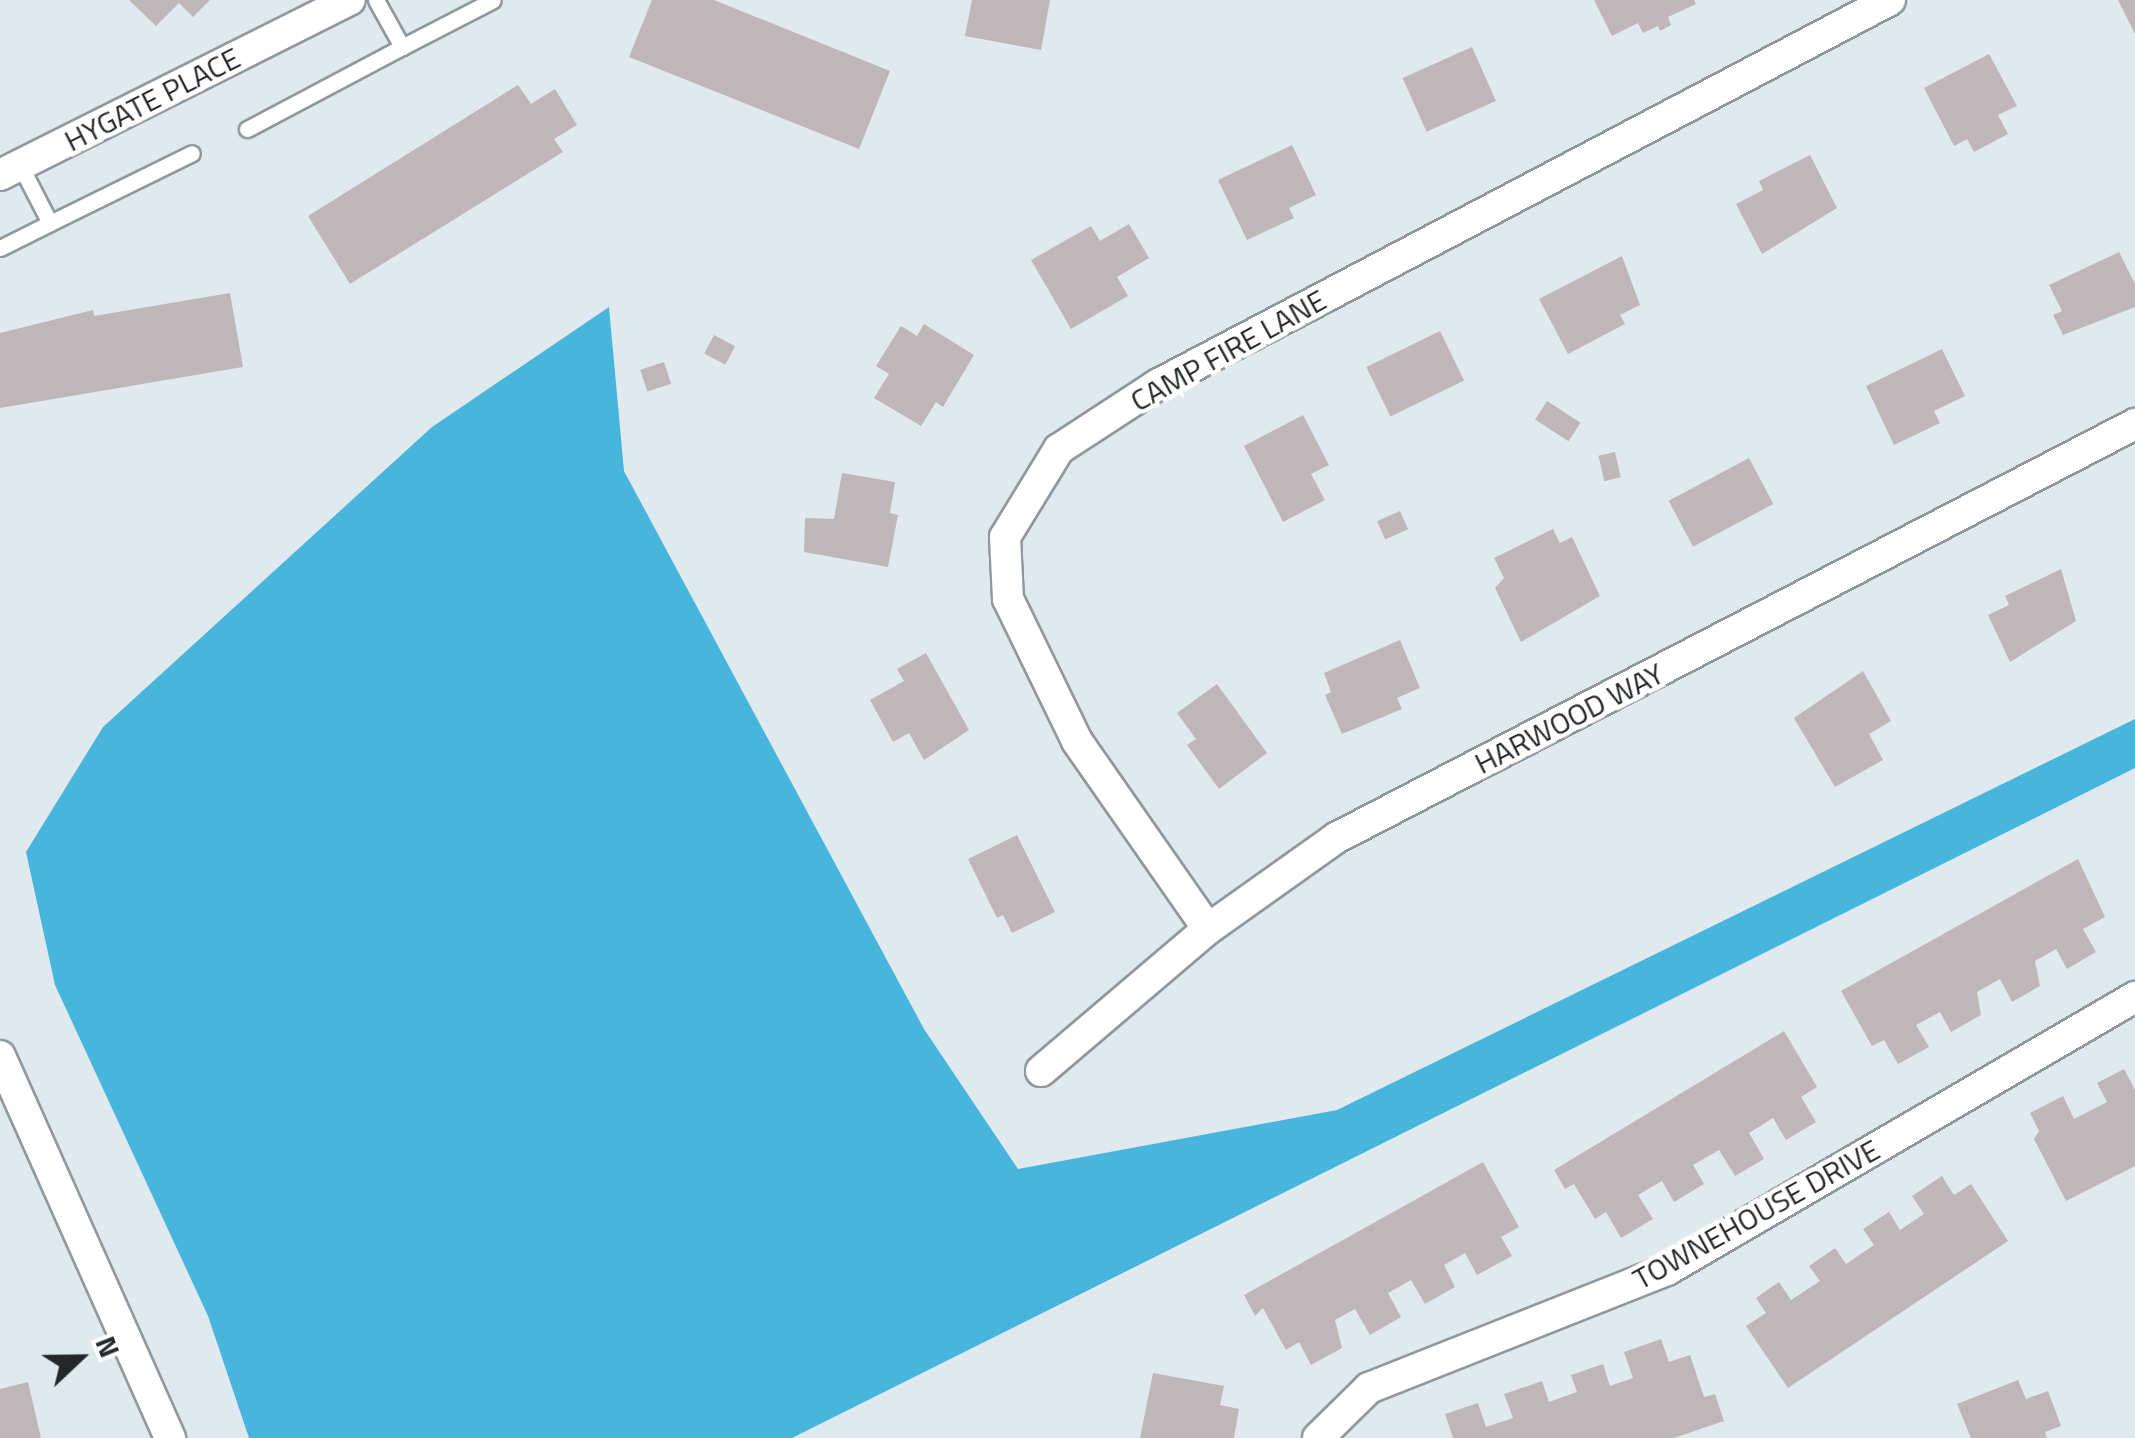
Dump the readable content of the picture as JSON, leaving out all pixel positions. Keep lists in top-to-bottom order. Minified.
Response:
{"streets":{"street":["HYGATE PLACE","CAMP FIRE LANE","HARWOOD WAY","TOWNEHOUSE DRIVE"]},"crossings":[["CAMP FIRE LANE","HARWOOD WAY"]],"north":"right"}
